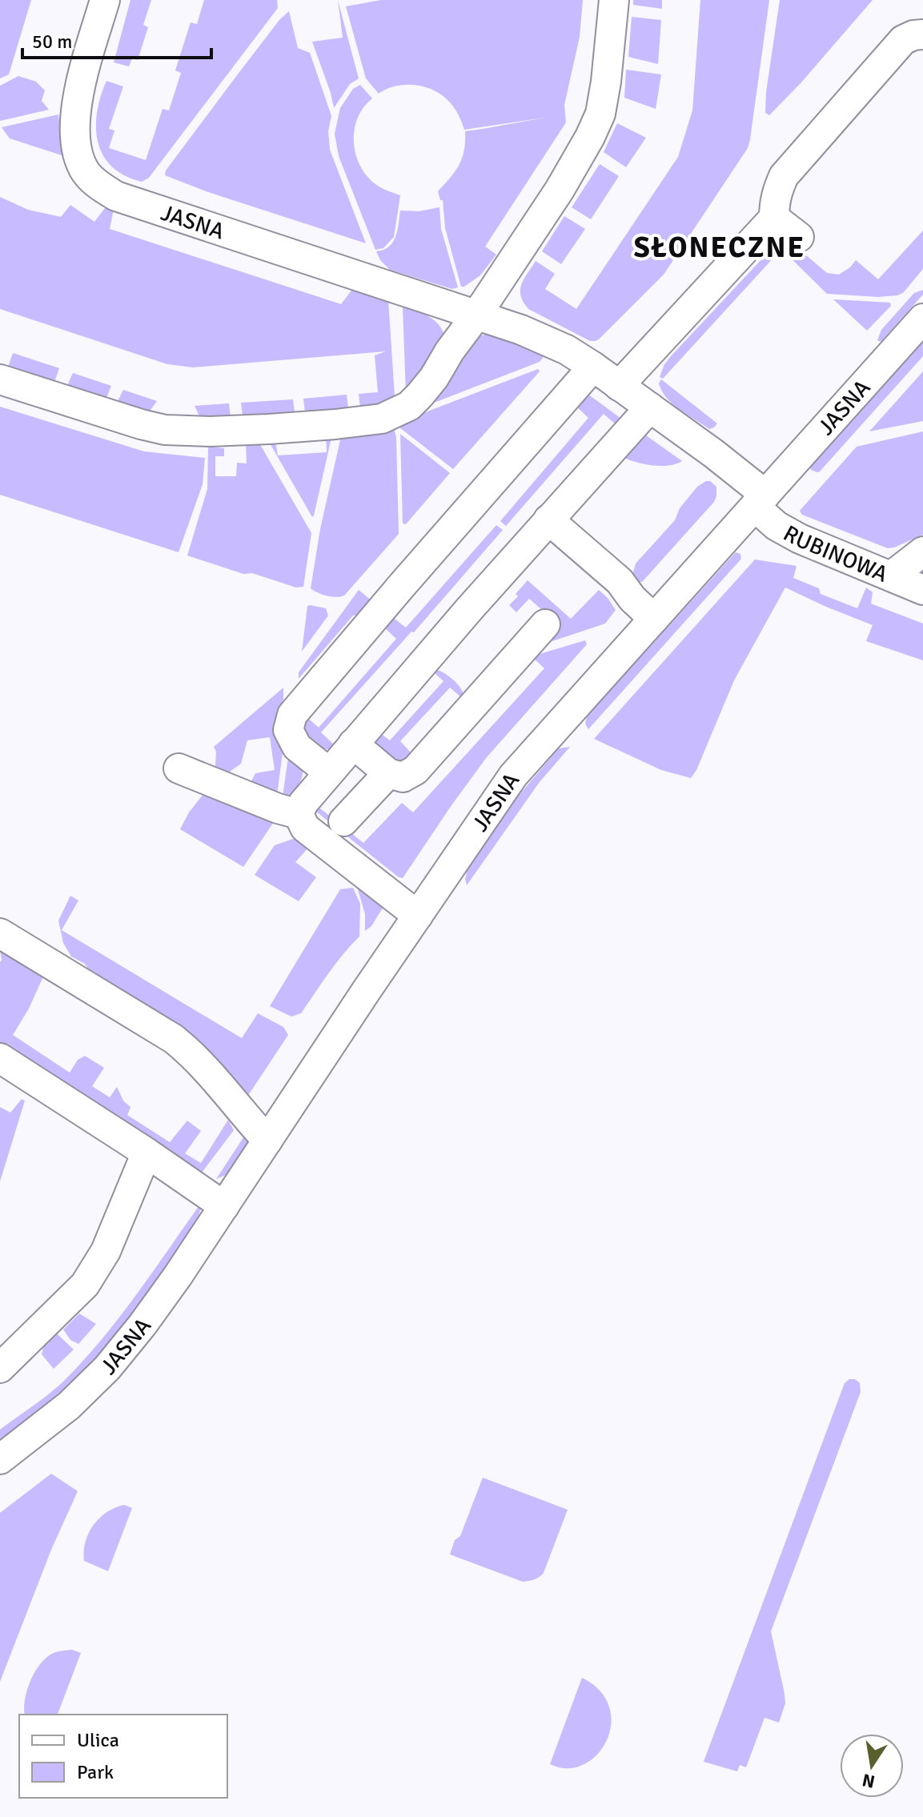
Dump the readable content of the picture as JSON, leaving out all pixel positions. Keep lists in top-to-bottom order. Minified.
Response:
{"streets":{"street":["JASNA","RUBINOWA"]},"crossings":[["JASNA","RUBINOWA"]],"districts":["SŁONECZNE"],"legend":["Ulica","Park"],"scale_bar":"50 m","north":"bottom"}
